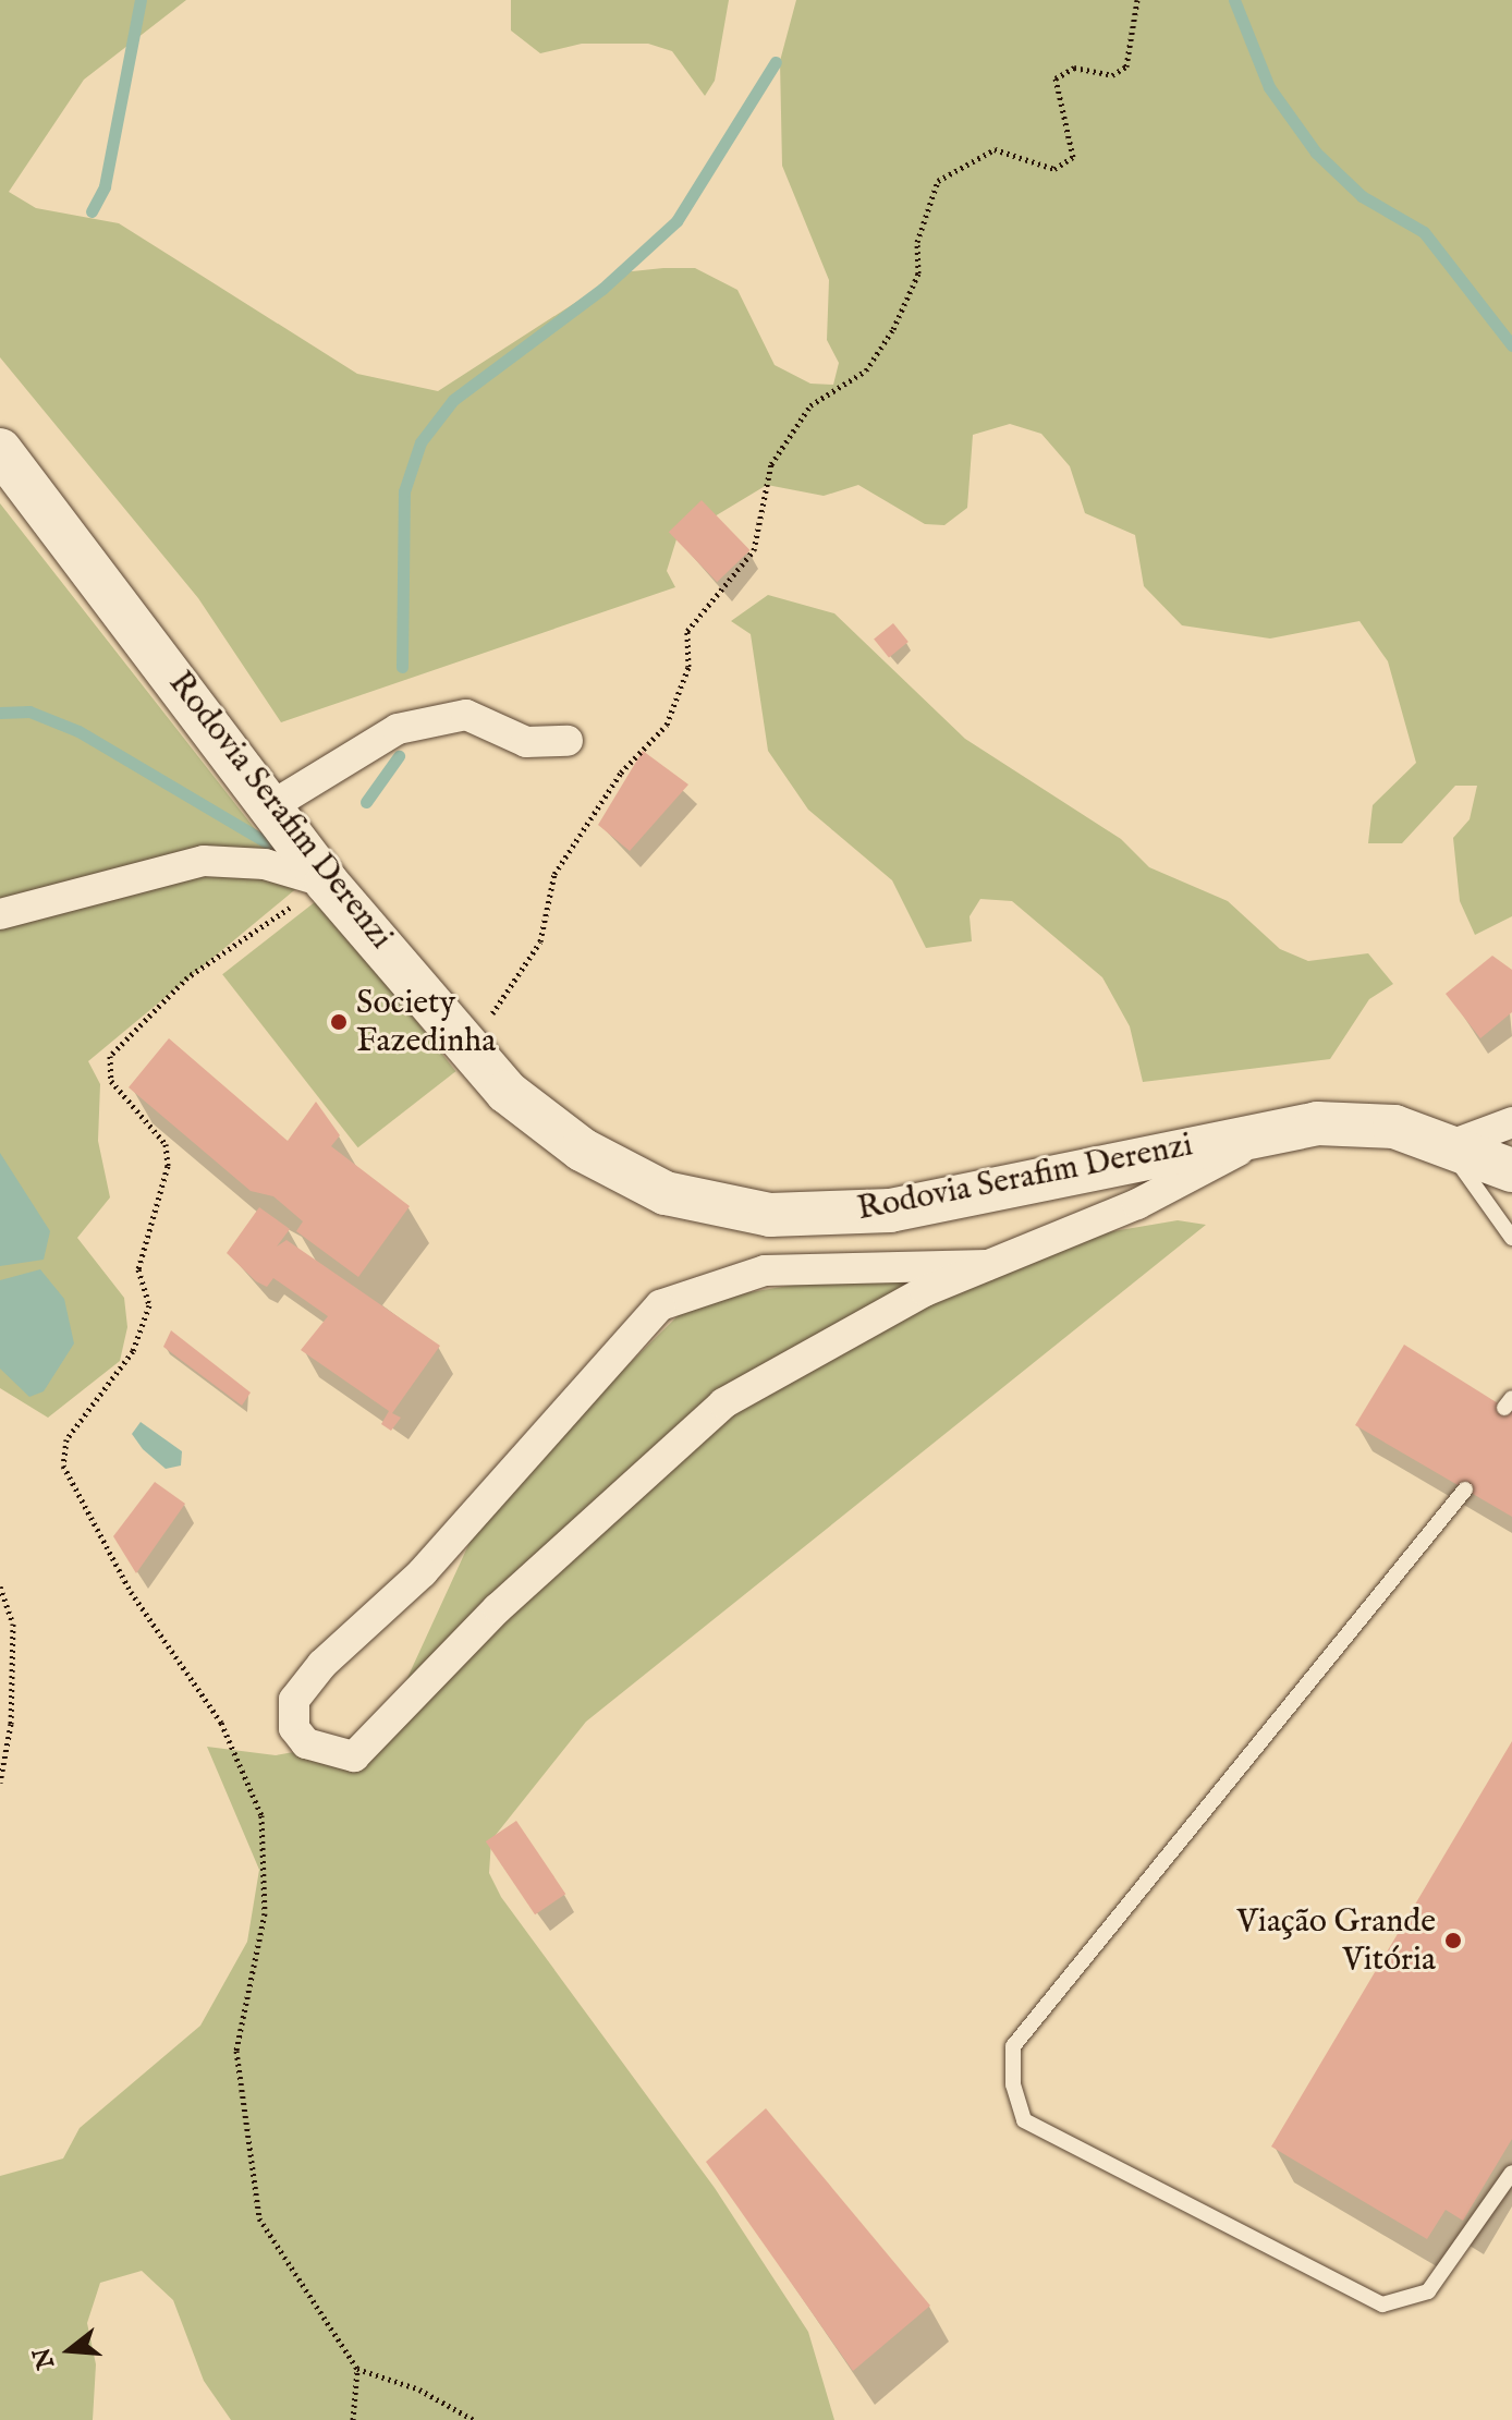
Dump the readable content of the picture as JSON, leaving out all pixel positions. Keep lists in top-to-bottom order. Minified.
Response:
{"streets":{"main road":["Rodovia Serafim Derenzi"]},"places":["Society Fazedinha","Viação Grande Vitória"],"north":"left"}
